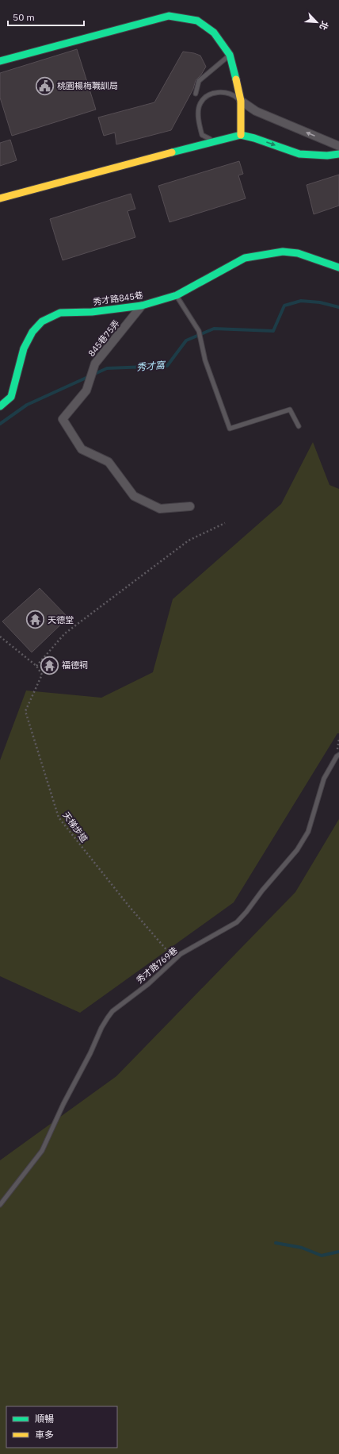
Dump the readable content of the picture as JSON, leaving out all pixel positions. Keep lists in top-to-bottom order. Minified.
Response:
{"streets":{"street":["秀才路845巷","845巷75弄"],"lane":["秀才路769巷"],"path":["天梯步道"]},"crossings":[["秀才路845巷","845巷75弄"],["天梯步道","秀才路769巷"]],"water":["秀才窩"],"places":{"public building":["桃園楊梅職訓局"],"temple":["天德堂","福德祠"]},"legend":["順暢","車多"],"scale_bar":"50 m","north":"bottom right"}
